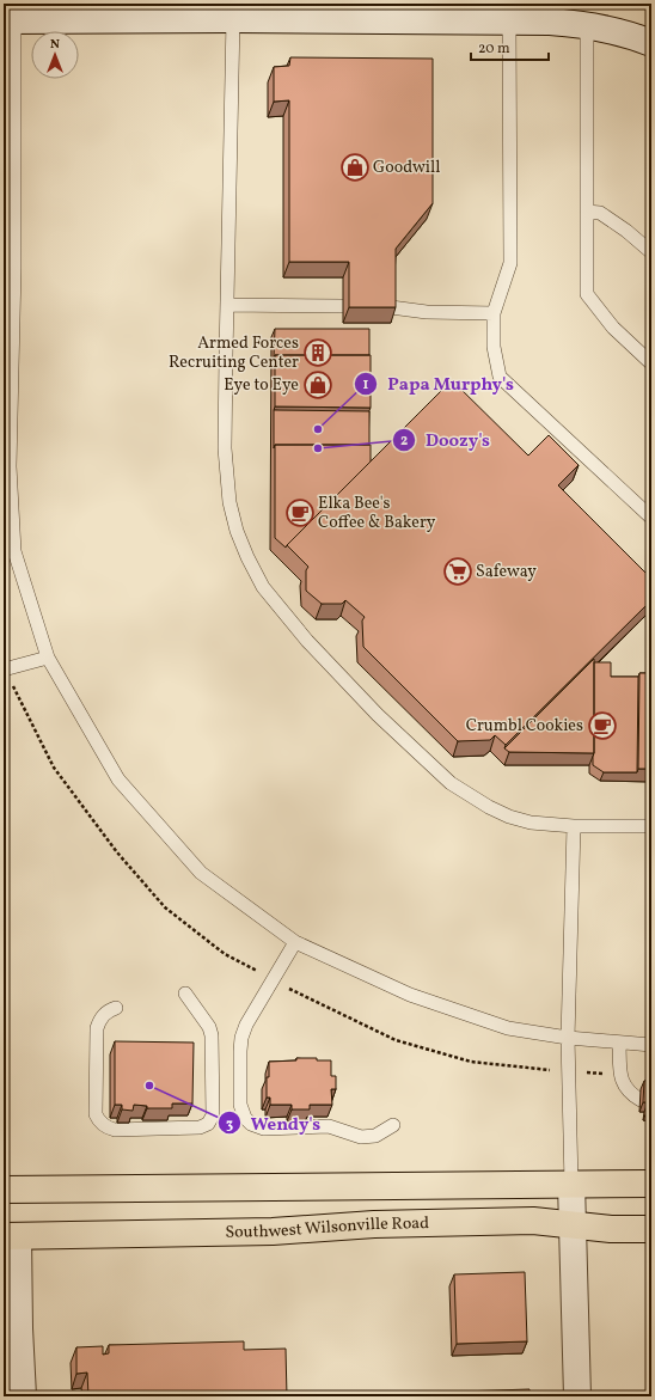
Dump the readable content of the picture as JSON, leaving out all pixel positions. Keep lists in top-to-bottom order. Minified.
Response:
{"streets":{"main road":["Southwest Wilsonville Road"]},"places":{"shop":["Goodwill","Eye to Eye"],"building":["Armed Forces Recruiting Center"],"other":["Papa Murphy's","Doozy's","Wendy's"],"cafe":["Elka Bee's Coffee & Bakery","Crumbl Cookies"],"supermarket":["Safeway"]},"scale_bar":"20 m","north":"top"}
